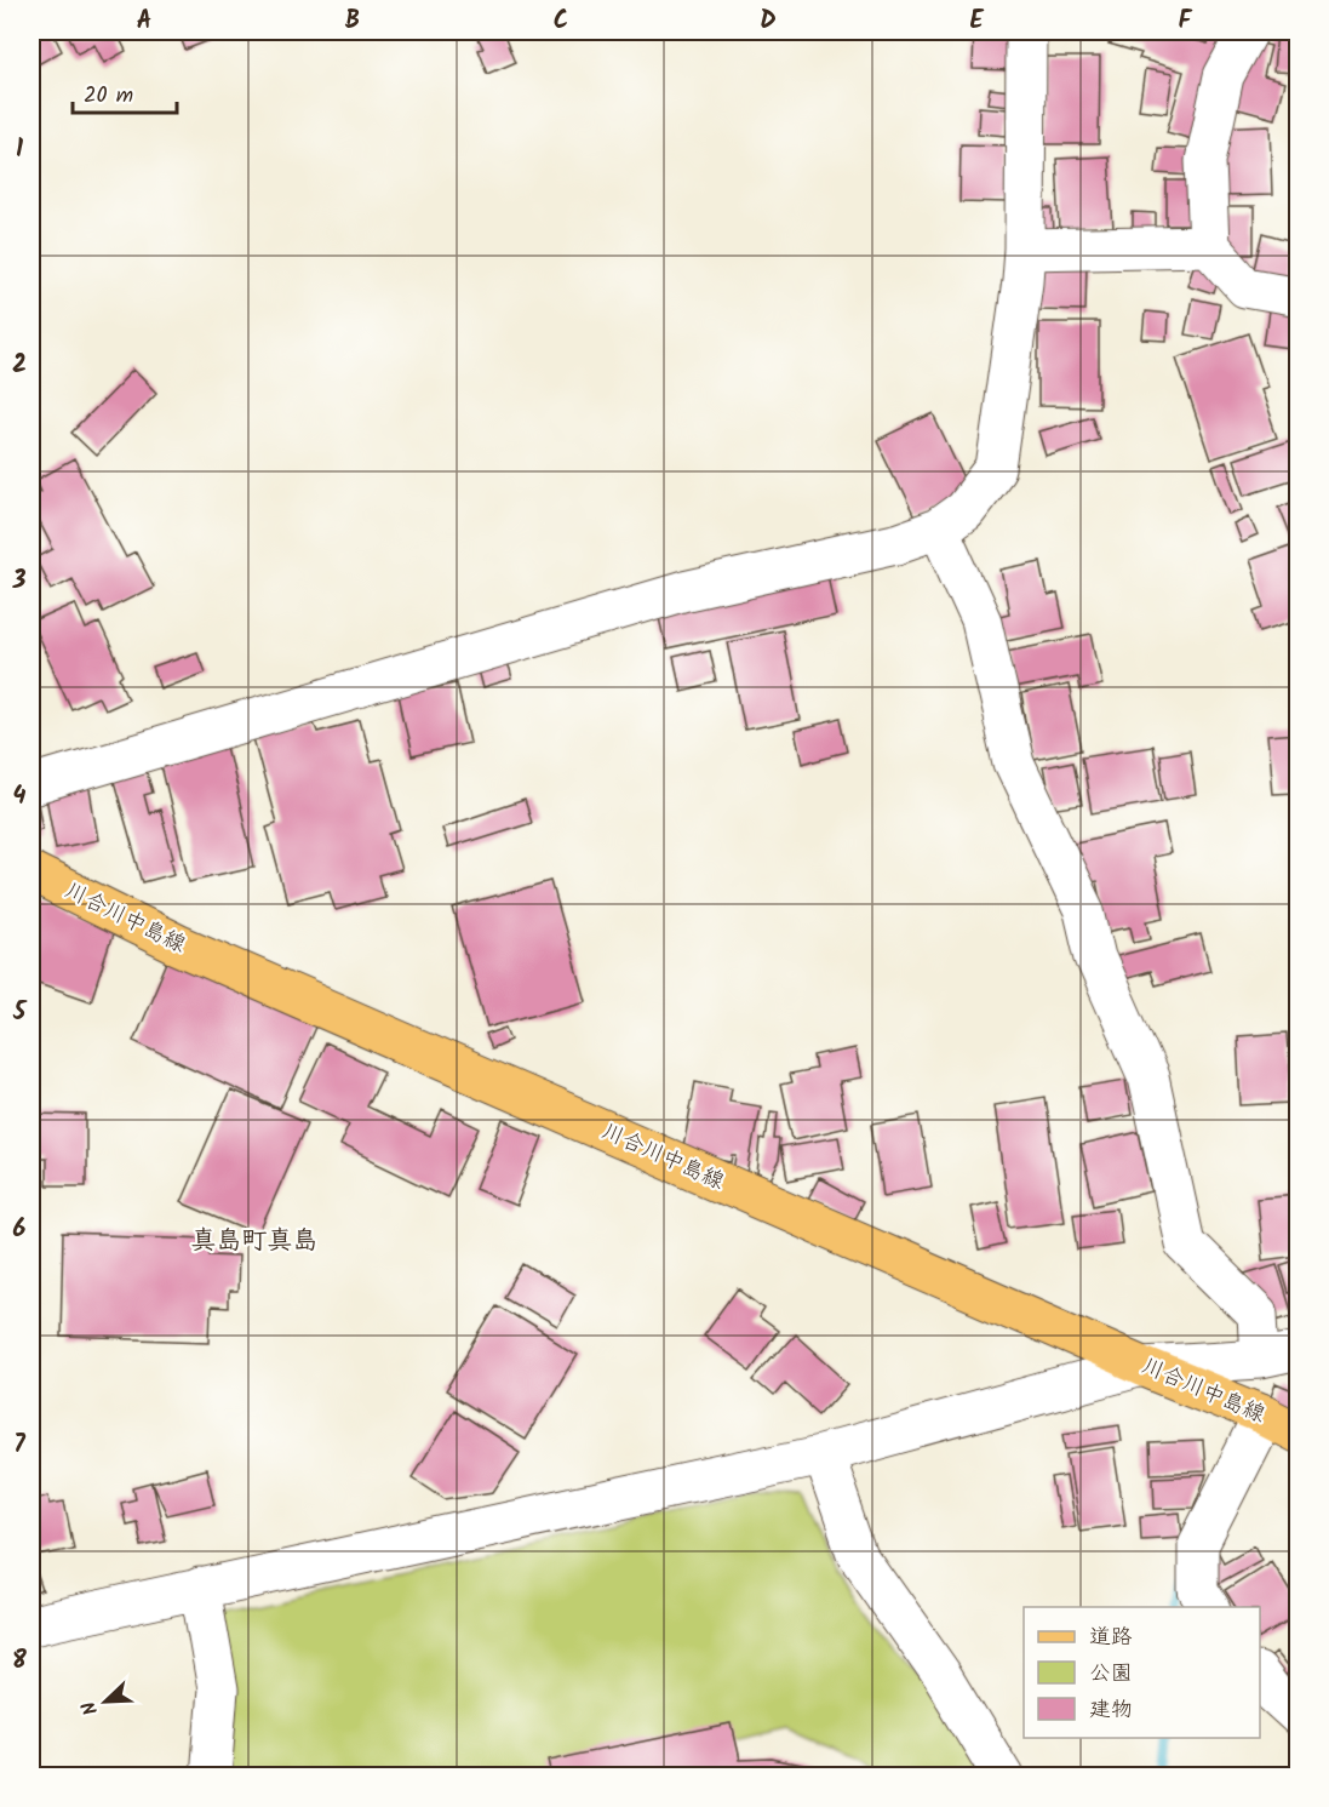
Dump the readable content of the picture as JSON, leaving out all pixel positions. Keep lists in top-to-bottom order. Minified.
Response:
{"streets":{"main road":["川合川中島線"]},"districts":["真島町真島"],"legend":["道路","公園","建物"],"scale_bar":"20 m","north":"bottom left","grid":{"columns":["A","B","C","D","E","F"],"rows":["1","2","3","4","5","6","7","8"]}}
